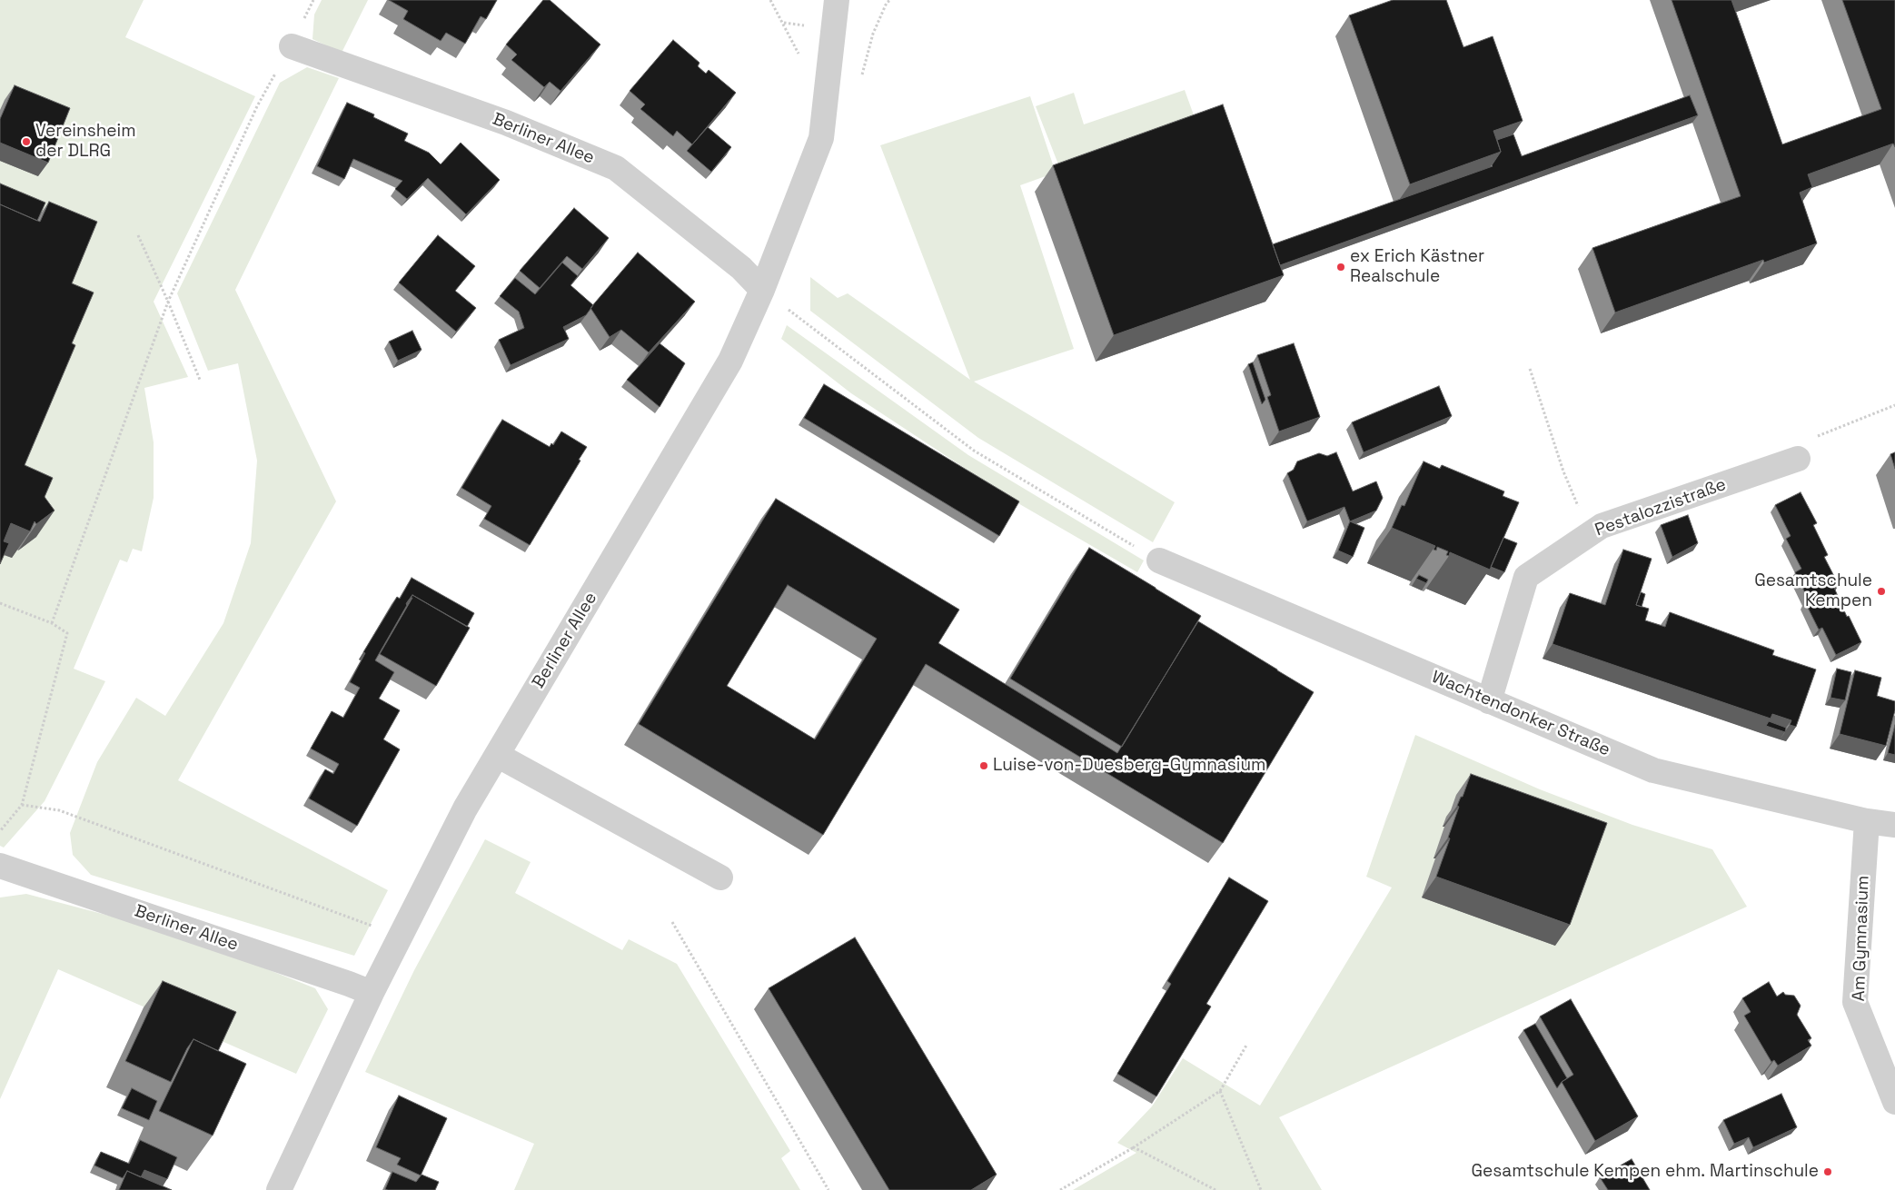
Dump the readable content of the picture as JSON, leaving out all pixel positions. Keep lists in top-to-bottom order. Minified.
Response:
{"streets":{"street":["Berliner Allee","Pestalozzistraße","Wachtendonker Straße","Am Gymnasium"]},"crossings":[["Pestalozzistraße","Wachtendonker Straße"],["Wachtendonker Straße","Am Gymnasium"]],"places":["Vereinsheim der DLRG","ex Erich Kästner Realschule","Gesamtschule Kempen","Luise-von-Duesberg-Gymnasium","Gesamtschule Kempen ehm. Martinschule"]}
